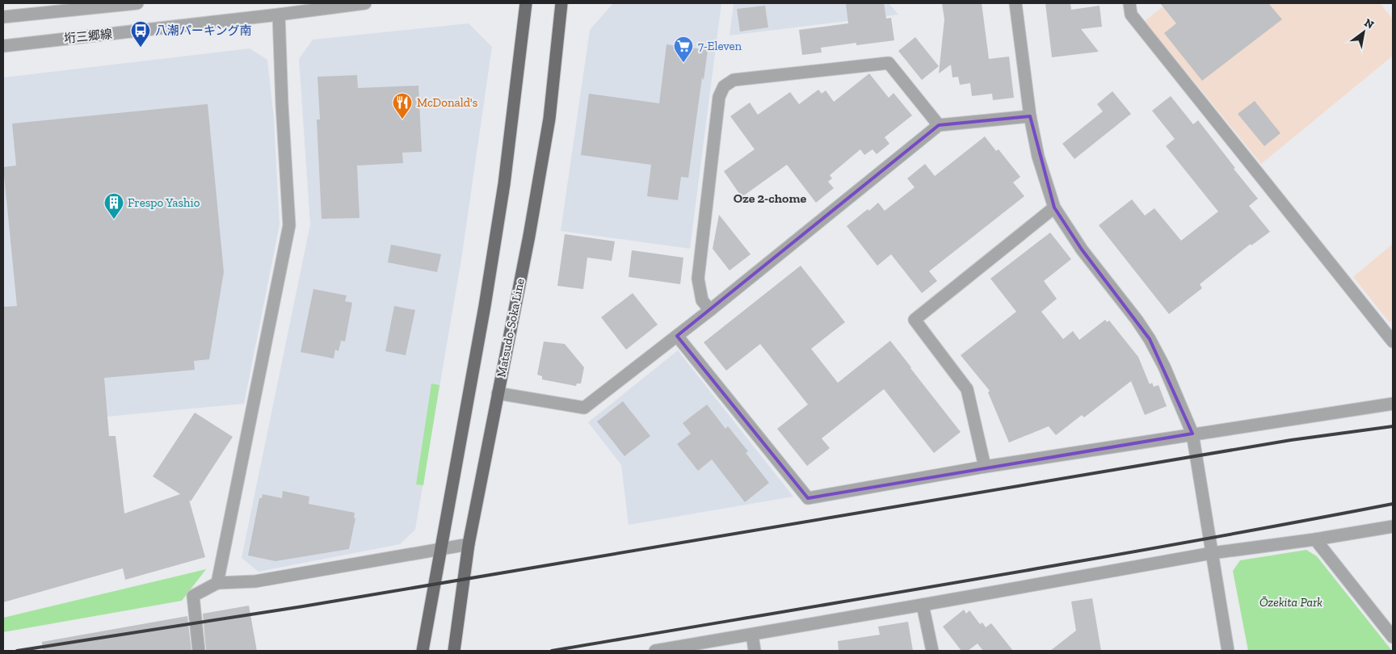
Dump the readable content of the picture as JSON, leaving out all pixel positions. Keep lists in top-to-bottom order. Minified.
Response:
{"streets":{"main road":["Matsudo-Soka Line"],"street":["垳三郷線"]},"districts":["Oze 2-chome"],"parks":["Ōzekita Park"],"places":{"bus stop":["八潮パーキング南"],"supermarket":["7-Eleven"],"restaurant":["McDonald's"],"building":["Frespo Yashio"]},"north":"top right"}
